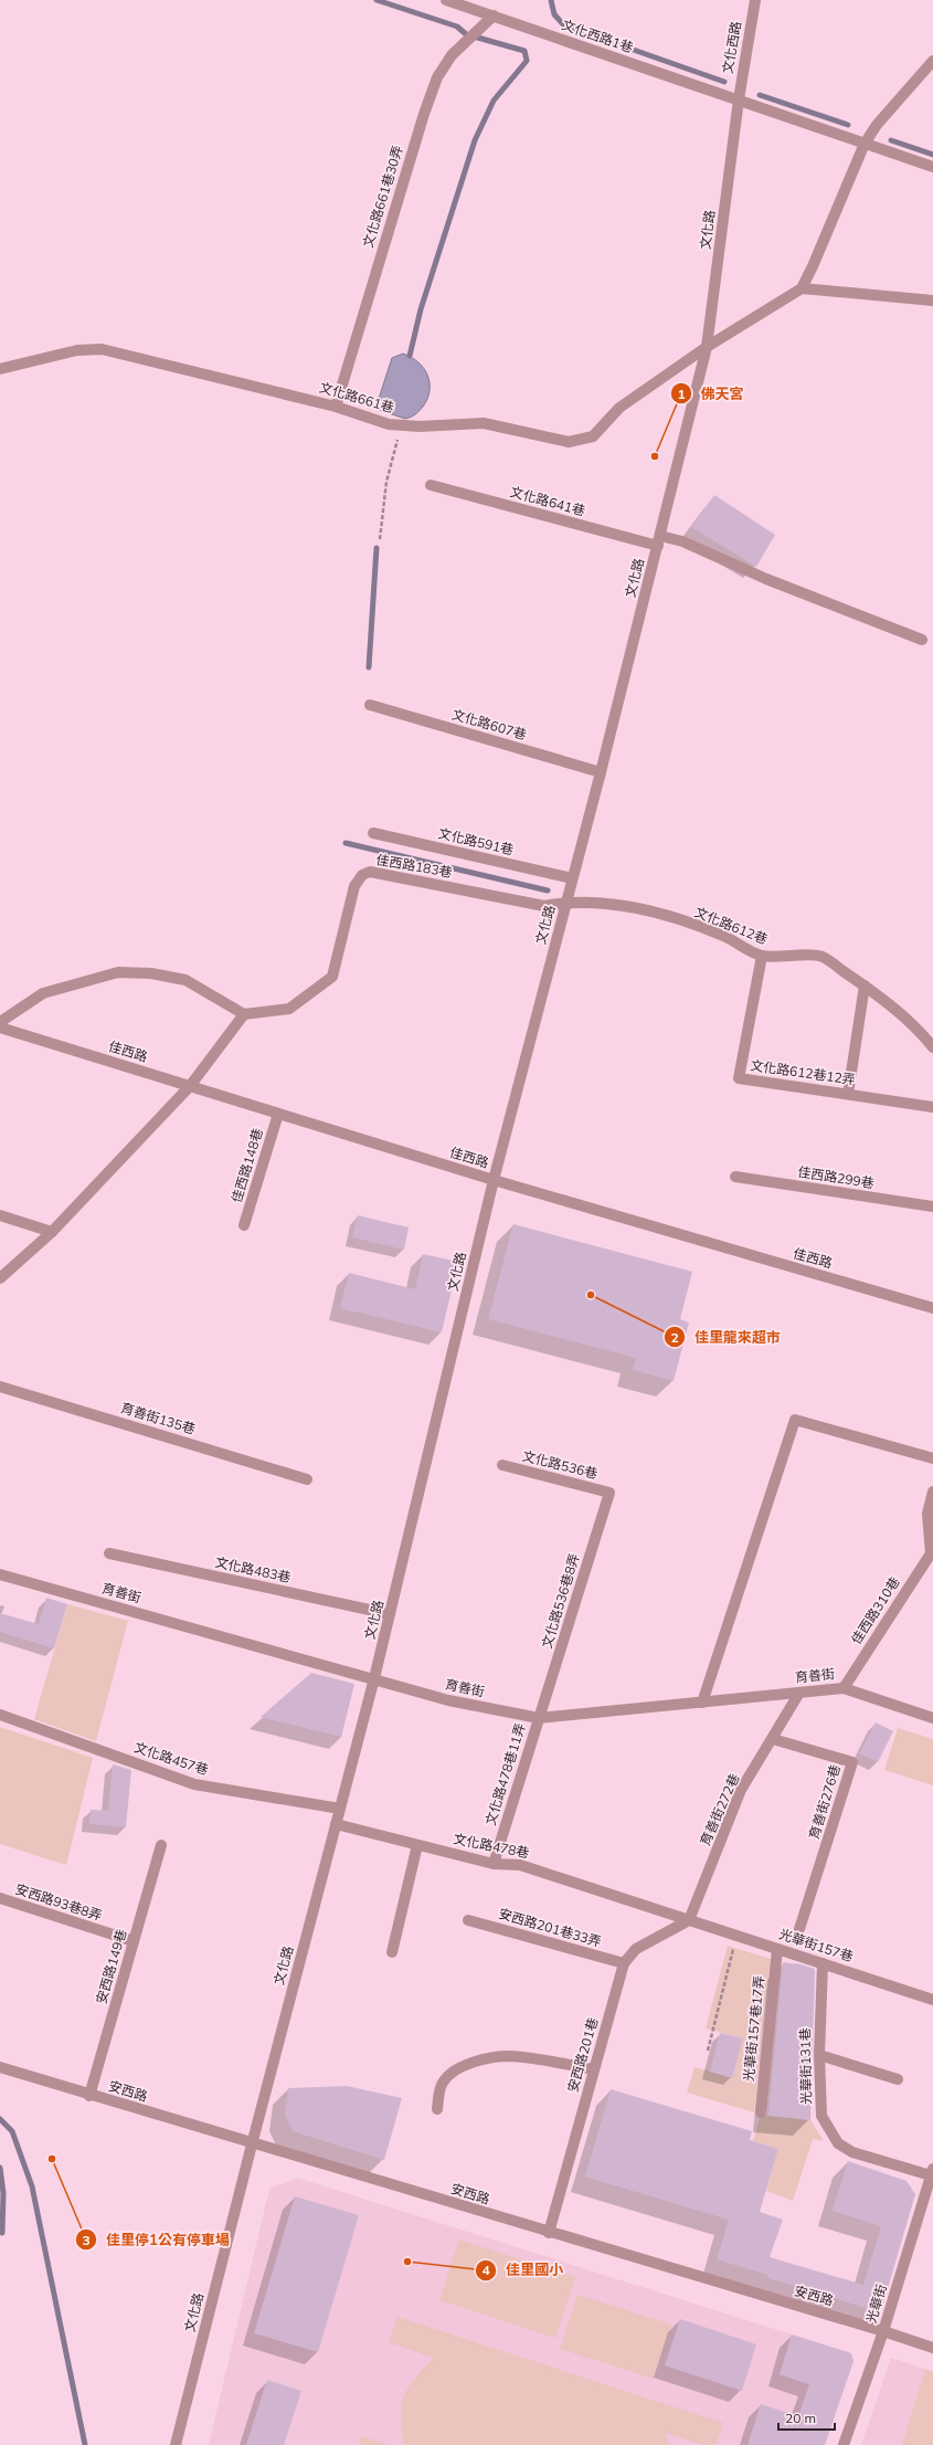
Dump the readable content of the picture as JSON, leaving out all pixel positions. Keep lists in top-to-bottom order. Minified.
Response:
{"streets":{"street":["文化西路1巷","文化西路","文化路661巷30弄","文化路","文化路661巷","文化路641巷","文化路607巷","文化路591巷","佳西路183巷","文化路612巷","佳西路","文化路612巷12弄","佳西路148巷","佳西路299巷","育善街135巷","文化路536巷","文化路483巷","育善街","文化路536巷8弄","佳西路310巷","文化路457巷","文化路478巷11弄","育善街276巷","育善街272巷","文化路478巷","安西路93巷8弄","安西路201巷33弄","光華街157巷","安西路149巷","光華街157巷17弄","安西路201巷","光華街131巷","安西路","光華街"]},"crossings":[["文化西路1巷","文化西路"],["文化西路1巷","文化路661巷30弄"],["文化西路1巷","文化路"],["文化西路","文化路"],["文化路661巷30弄","文化路661巷"],["文化路","文化路661巷"],["文化路","文化路641巷"],["文化路","文化路607巷"],["文化路","文化路591巷"],["文化路","佳西路183巷"],["文化路","文化路612巷"],["文化路","佳西路"],["文化路","文化路483巷"],["文化路","育善街"],["文化路","文化路457巷"],["文化路","文化路478巷"],["文化路","安西路"],["佳西路183巷","文化路612巷"],["文化路612巷","文化路612巷12弄"],["佳西路","佳西路148巷"],["文化路536巷","文化路536巷8弄"],["育善街","文化路536巷8弄"],["育善街","佳西路310巷"],["育善街","文化路478巷11弄"],["育善街","育善街272巷"],["文化路536巷8弄","文化路478巷11弄"],["文化路478巷11弄","文化路478巷"],["育善街276巷","育善街272巷"],["育善街272巷","文化路478巷"],["育善街272巷","光華街157巷"],["育善街272巷","安西路201巷"],["文化路478巷","光華街157巷"],["文化路478巷","安西路201巷"],["安西路93巷8弄","安西路149巷"],["安西路201巷33弄","安西路201巷"],["光華街157巷","光華街157巷17弄"],["光華街157巷","安西路201巷"],["光華街157巷","光華街131巷"],["安西路149巷","安西路"],["安西路201巷","安西路"],["光華街131巷","光華街"],["安西路","光華街"]],"places":["佛天宮","佳里龍來超市","佳里停1公有停車場","佳里國小"],"scale_bar":"20 m"}
